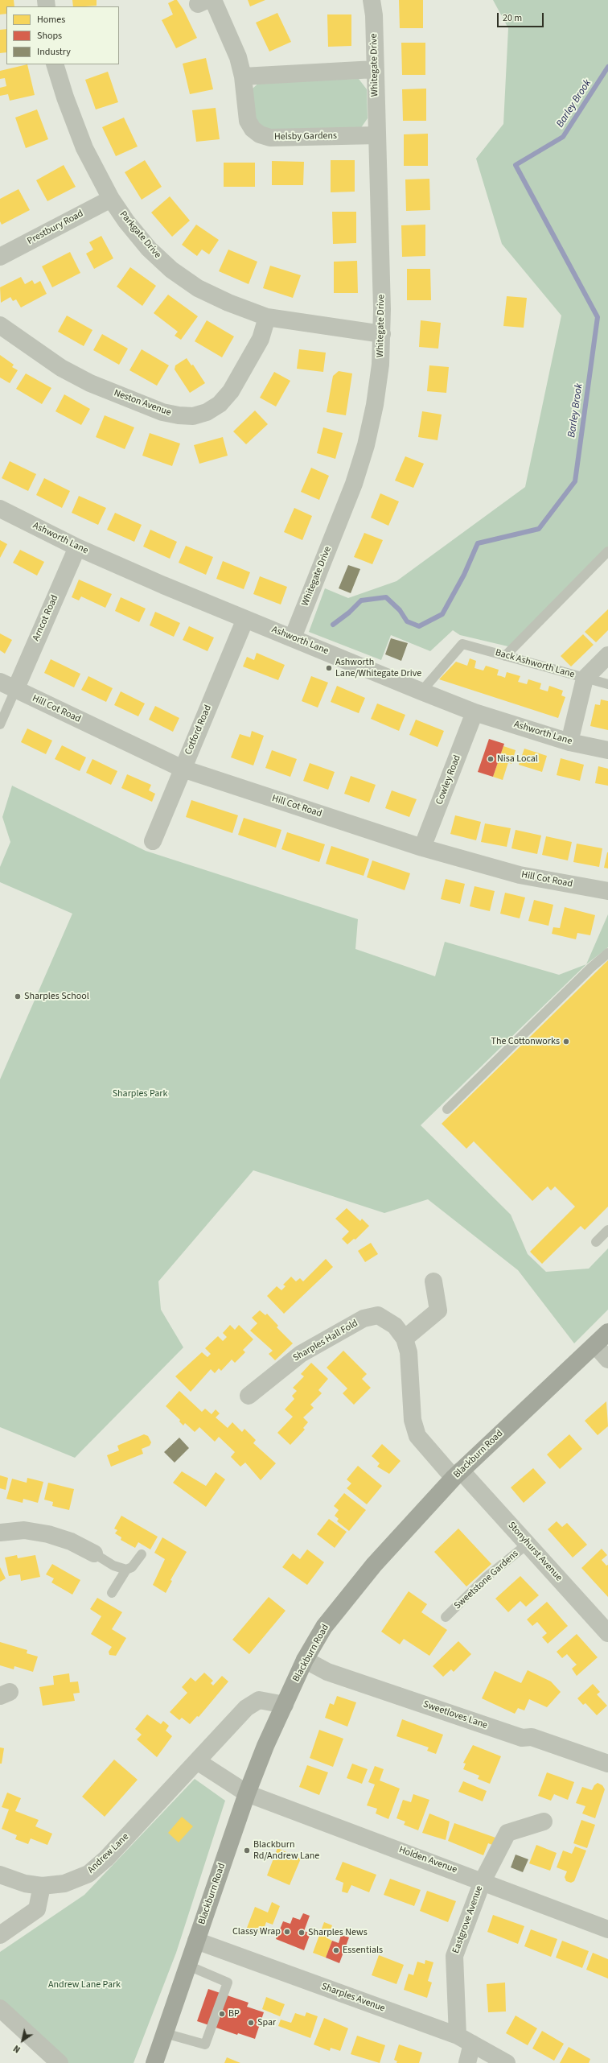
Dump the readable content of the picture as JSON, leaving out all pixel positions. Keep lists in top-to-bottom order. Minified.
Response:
{"streets":{"highway":["Blackburn Road"],"street":["Whitegate Drive","Helsby Gardens","Prestbury Road","Parkgate Drive","Neston Avenue","Ashworth Lane","Arncot Road","Hill Cot Road","Cotford Road","Cowley Road","Sharples Hall Fold","Stonyhurst Avenue","Sweetloves Lane","Andrew Lane","Holden Avenue","Eastgrove Avenue","Sharples Avenue"],"lane":["Back Ashworth Lane","Sweetstone Gardens"]},"crossings":[["Whitegate Drive","Helsby Gardens"],["Whitegate Drive","Parkgate Drive"],["Whitegate Drive","Ashworth Lane"],["Prestbury Road","Parkgate Drive"],["Parkgate Drive","Neston Avenue"],["Ashworth Lane","Arncot Road"],["Ashworth Lane","Back Ashworth Lane"],["Ashworth Lane","Cotford Road"],["Ashworth Lane","Cowley Road"],["Arncot Road","Hill Cot Road"],["Hill Cot Road","Cotford Road"],["Hill Cot Road","Cowley Road"],["Sharples Hall Fold","Blackburn Road"],["Sharples Hall Fold","Stonyhurst Avenue"],["Blackburn Road","Stonyhurst Avenue"],["Blackburn Road","Sweetloves Lane"],["Blackburn Road","Andrew Lane"],["Blackburn Road","Holden Avenue"],["Blackburn Road","Sharples Avenue"],["Stonyhurst Avenue","Sweetstone Gardens"],["Holden Avenue","Eastgrove Avenue"],["Eastgrove Avenue","Sharples Avenue"]],"water":["Barley Brook"],"parks":["Sharples Park","Andrew Lane Park"],"places":["Ashworth Lane/Whitegate Drive","Nisa Local","Sharples School","The Cottonworks","Blackburn Rd/Andrew Lane","Classy Wrap","Sharples News","Essentials","BP","Spar"],"legend":["Homes","Shops","Industry"],"scale_bar":"20 m","north":"bottom left"}
